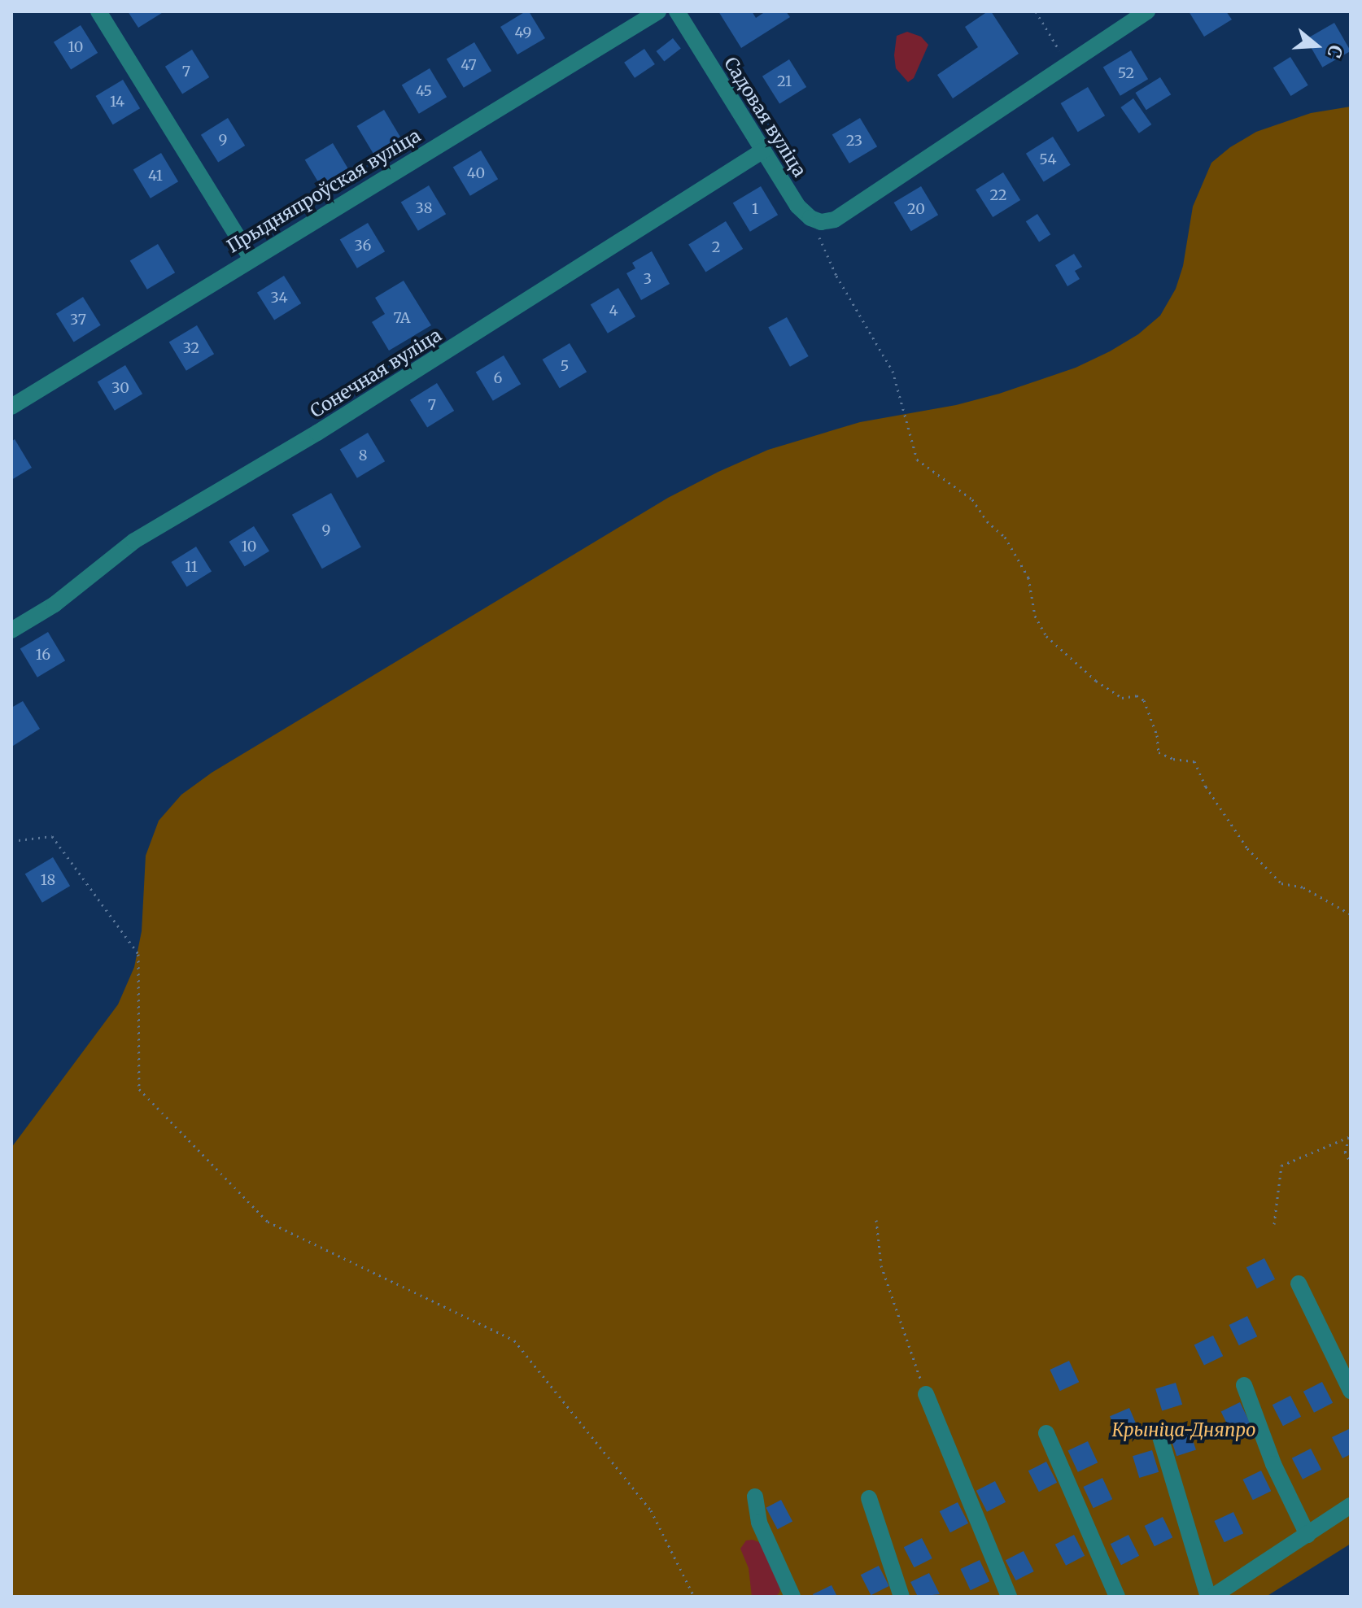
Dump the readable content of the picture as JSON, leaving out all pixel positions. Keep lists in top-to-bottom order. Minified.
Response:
{"streets":{"street":["Садовая вуліца","Прыдняпроўская вуліца","Сонечная вуліца"]},"crossings":[["Садовая вуліца","Сонечная вуліца"]],"parks":["Крыніца-Дняпро"],"house_numbers":["49","10","47","7","52","21","45","14","9","23","54","40","41","22","38","1","20","36","2","3","34","4","7А","37","32","5","6","30","7","8","9","10","11","16","18"],"north":"right"}
